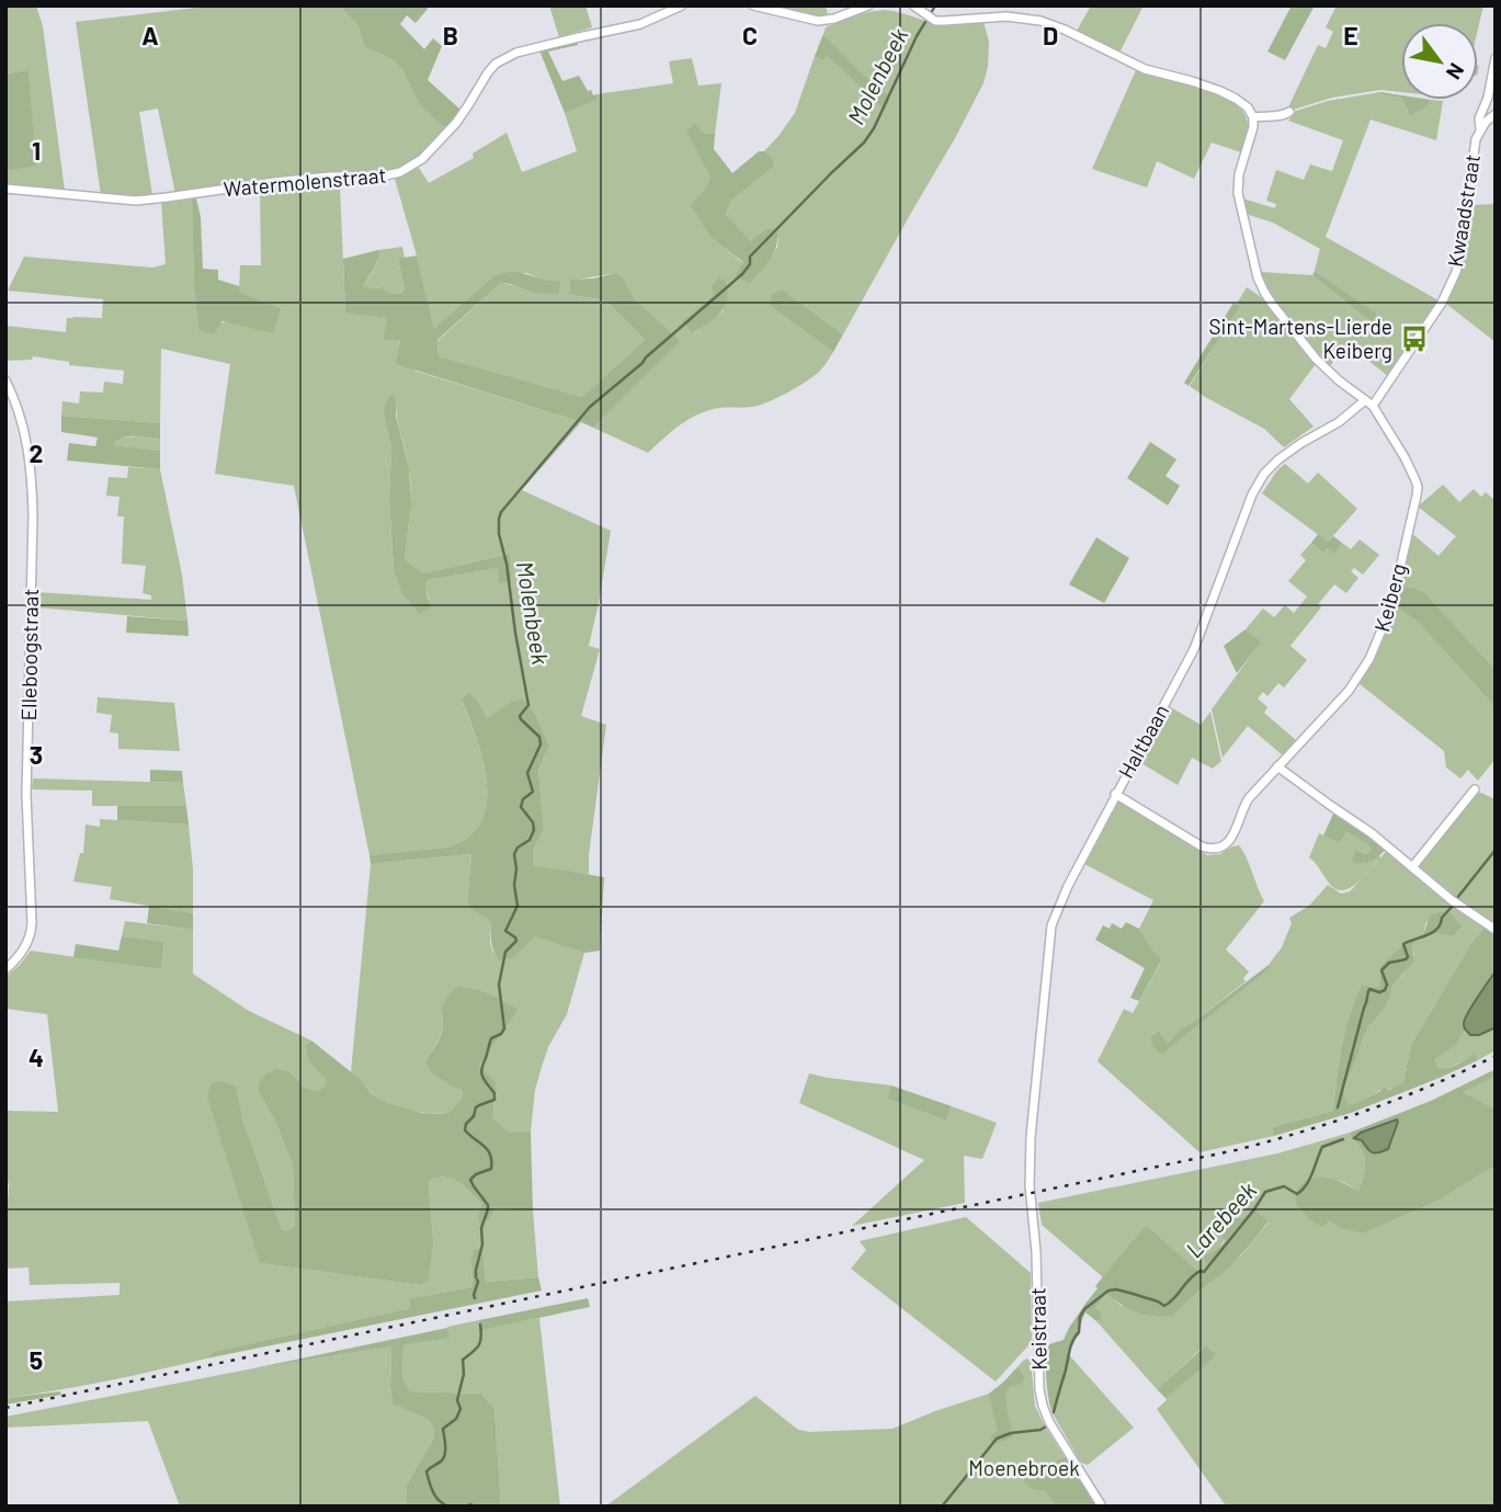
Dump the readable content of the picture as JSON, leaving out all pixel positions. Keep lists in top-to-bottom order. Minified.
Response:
{"streets":{"street":["Watermolenstraat","Kwaadstraat","Keiberg","Elleboogstraat","Haltbaan","Keistraat"]},"crossings":[["Kwaadstraat","Keiberg"],["Kwaadstraat","Haltbaan"],["Keiberg","Haltbaan"],["Haltbaan","Keistraat"]],"water":["Molenbeek","Larebeek"],"parks":["Moenebroek"],"places":{"bus stop":["Sint-Martens-Lierde Keiberg"]},"north":"bottom right","grid":{"columns":["A","B","C","D","E"],"rows":["1","2","3","4","5"]}}
